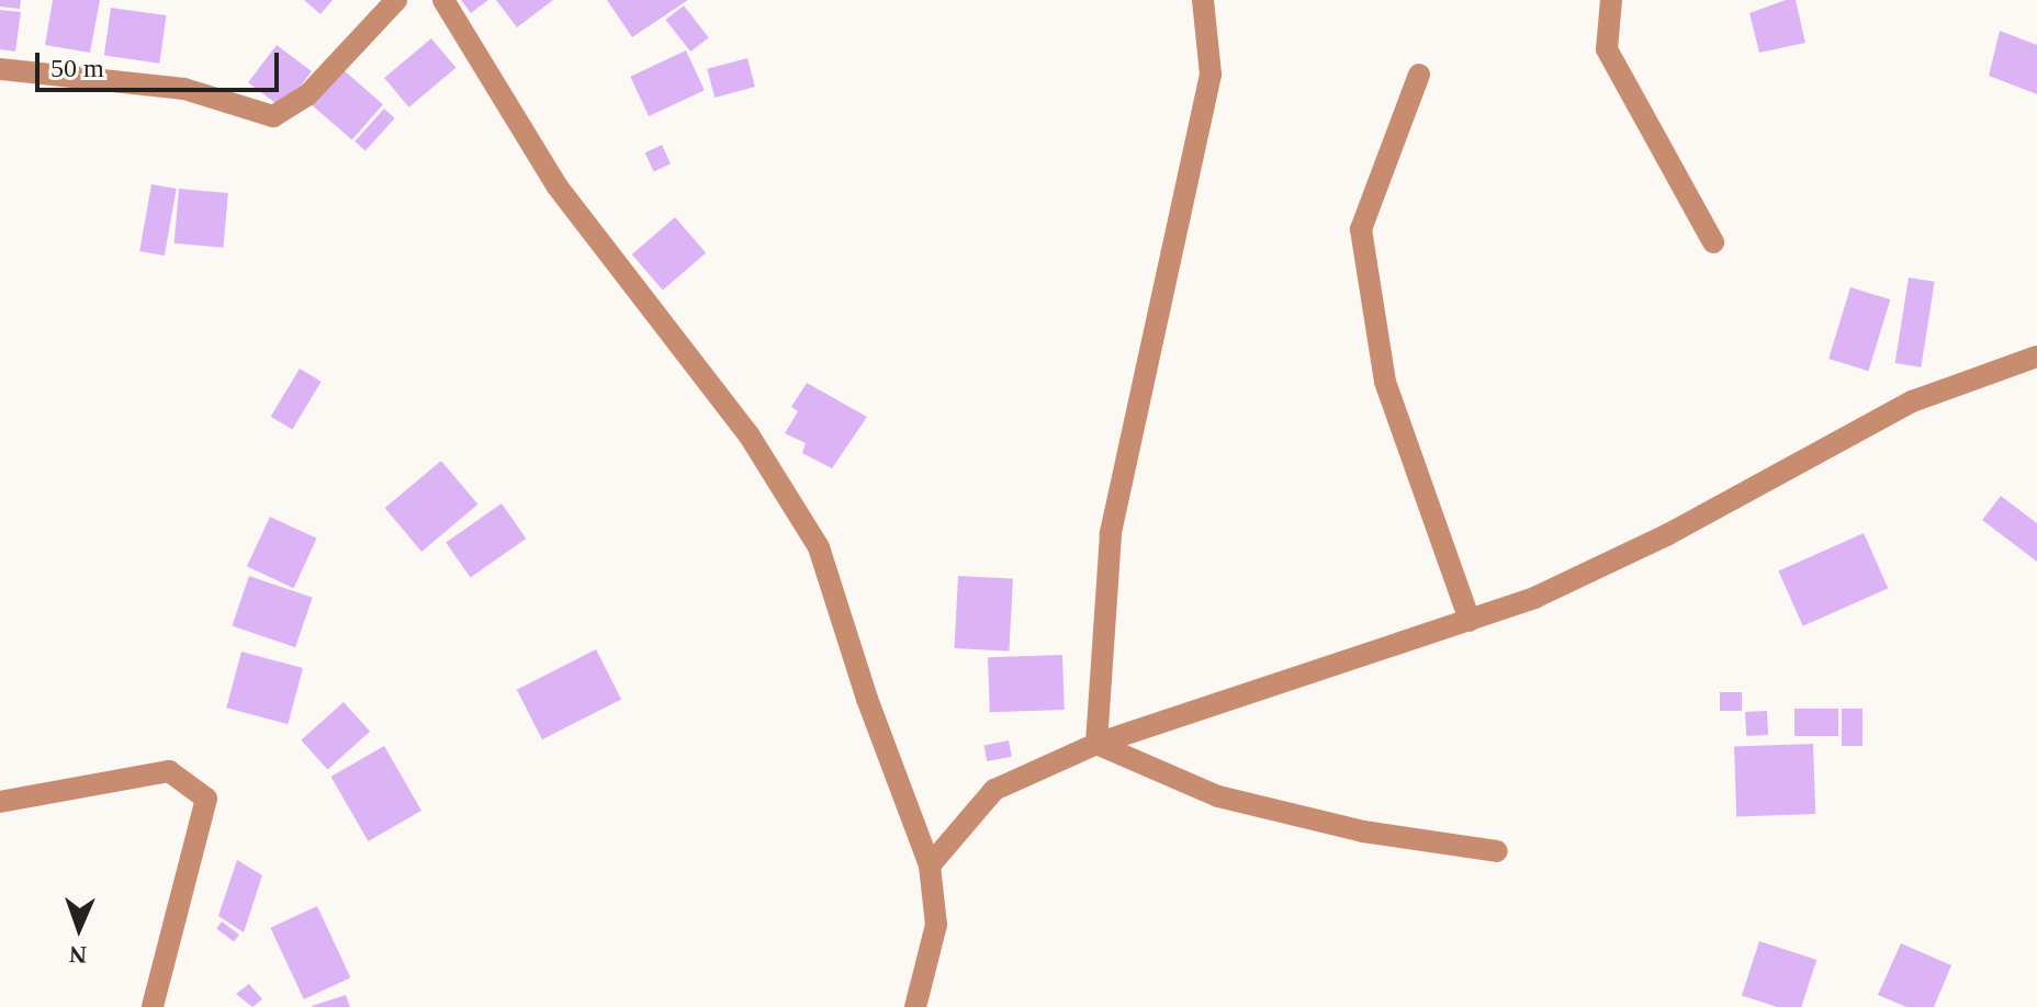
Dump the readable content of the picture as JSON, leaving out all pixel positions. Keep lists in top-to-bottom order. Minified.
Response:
{"scale_bar":"50 m","north":"bottom"}
